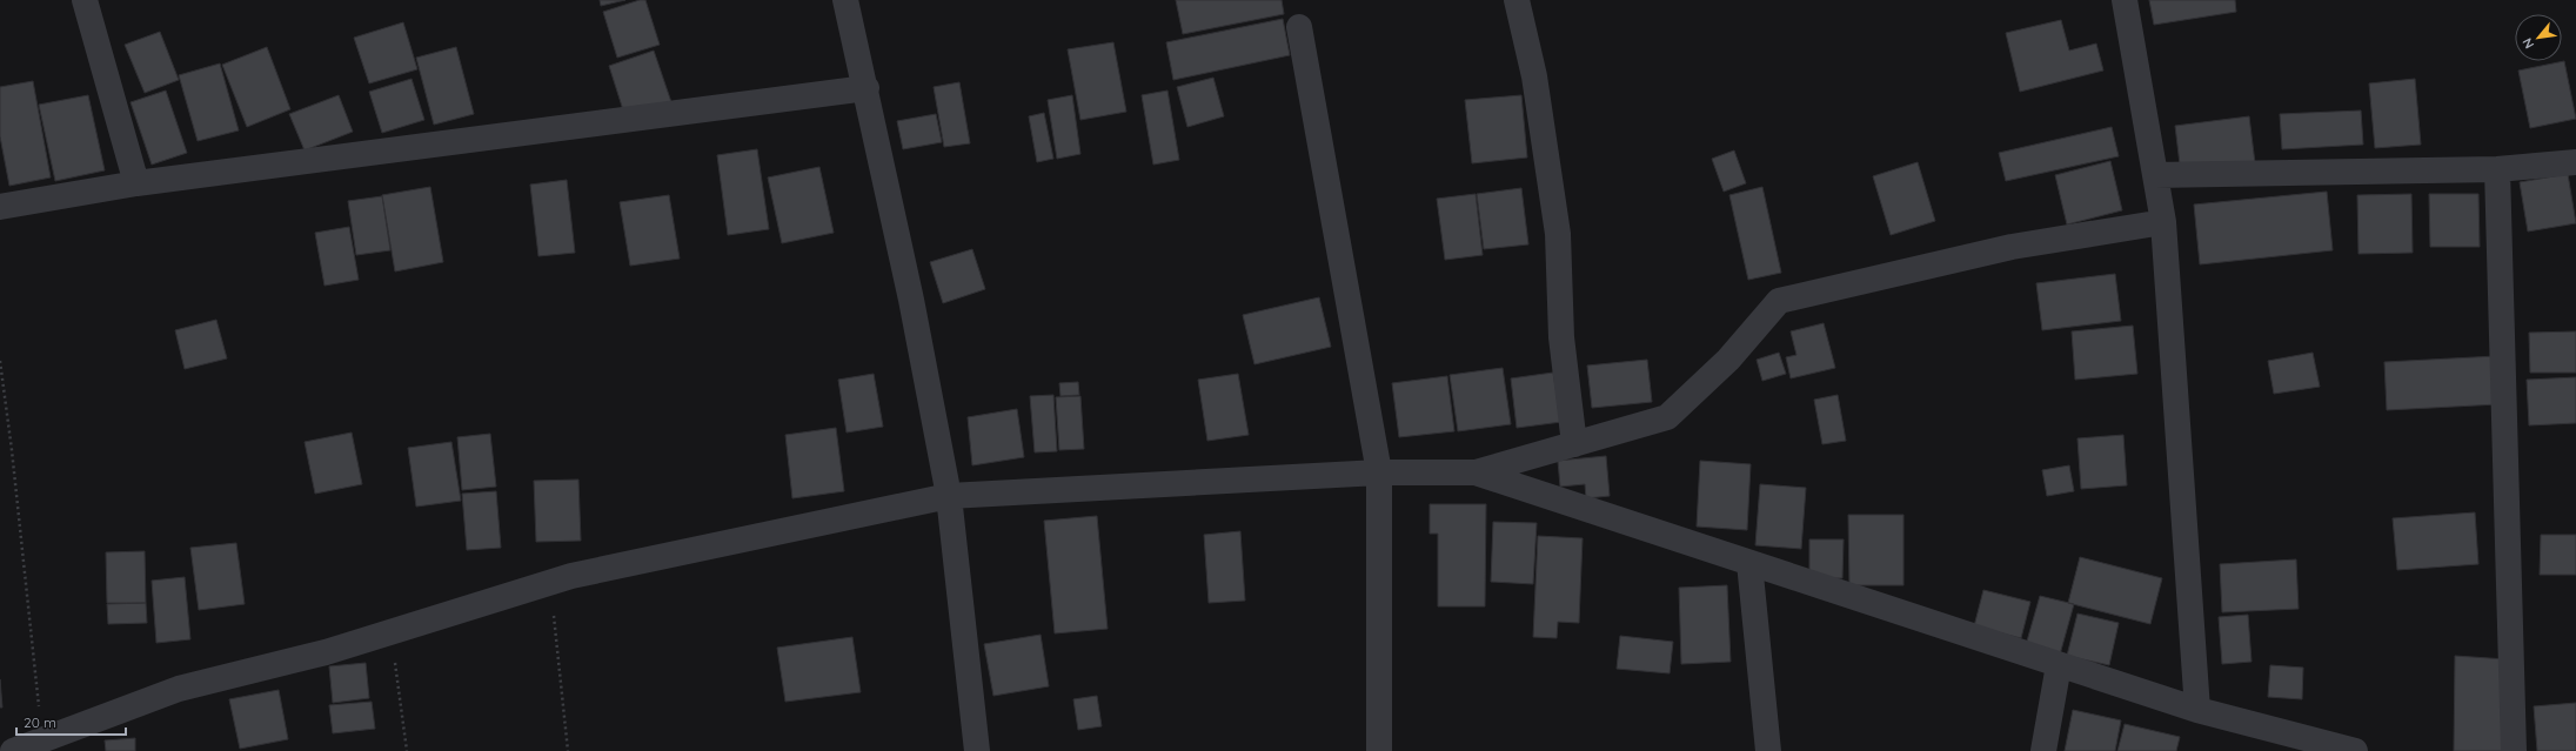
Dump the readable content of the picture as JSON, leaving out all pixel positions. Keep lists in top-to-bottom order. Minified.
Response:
{"scale_bar":"20 m","north":"bottom left"}
